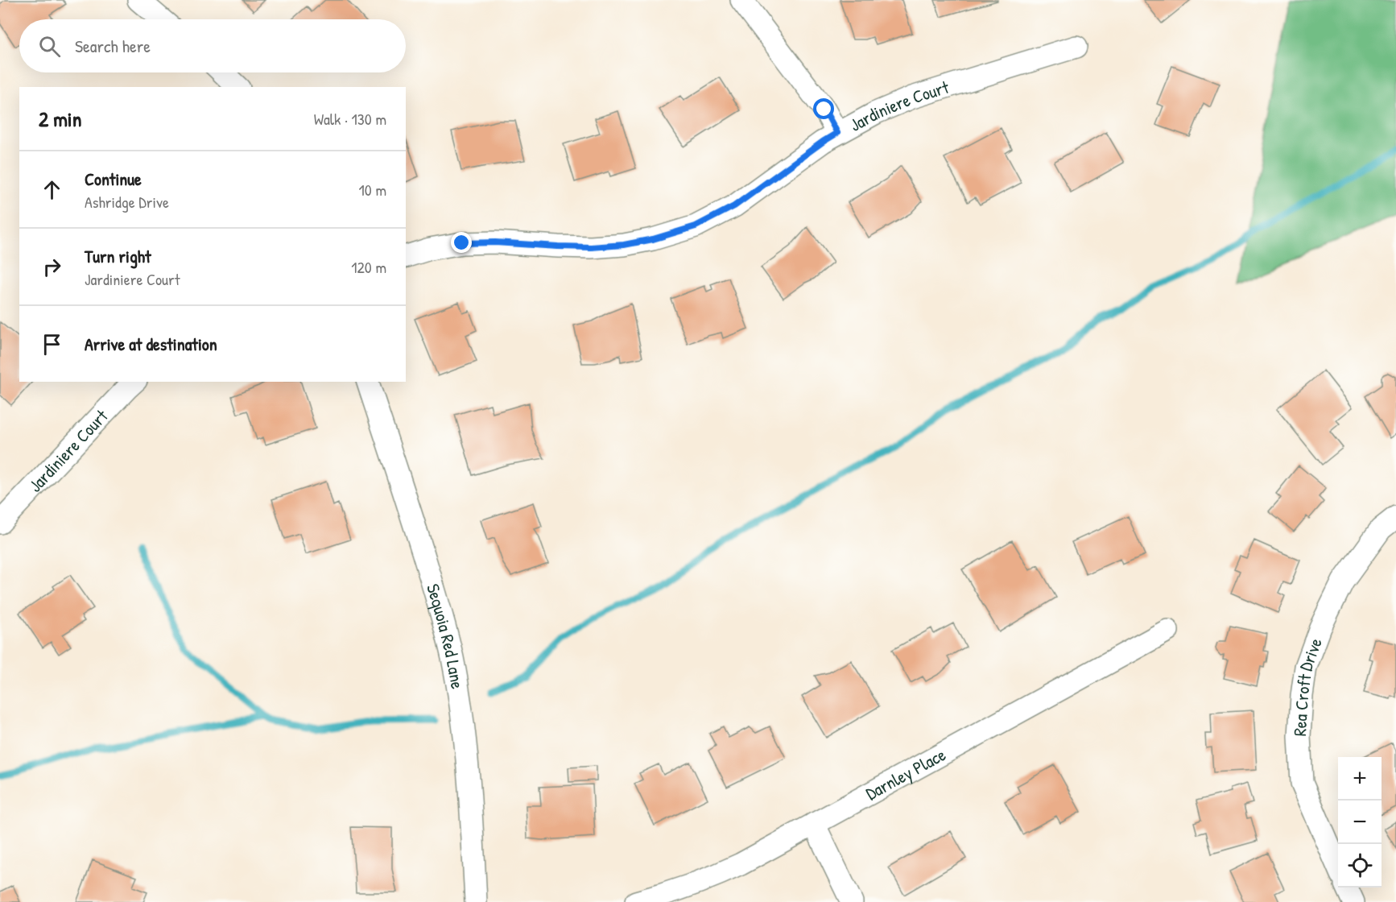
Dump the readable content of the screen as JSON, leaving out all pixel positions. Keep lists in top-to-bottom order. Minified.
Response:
{"streets":{"street":["Jardiniere Court","Sequoia Red Lane","Rea Croft Drive","Darnley Place"]},"page":{"search":"Search here","heading":["2 min","Walk · 130 m"],"list":[["Continue","Ashridge Drive","10 m"],["Turn right","Jardiniere Court","120 m"],"Arrive at destination"],"map_buttons":["+","−"]}}
